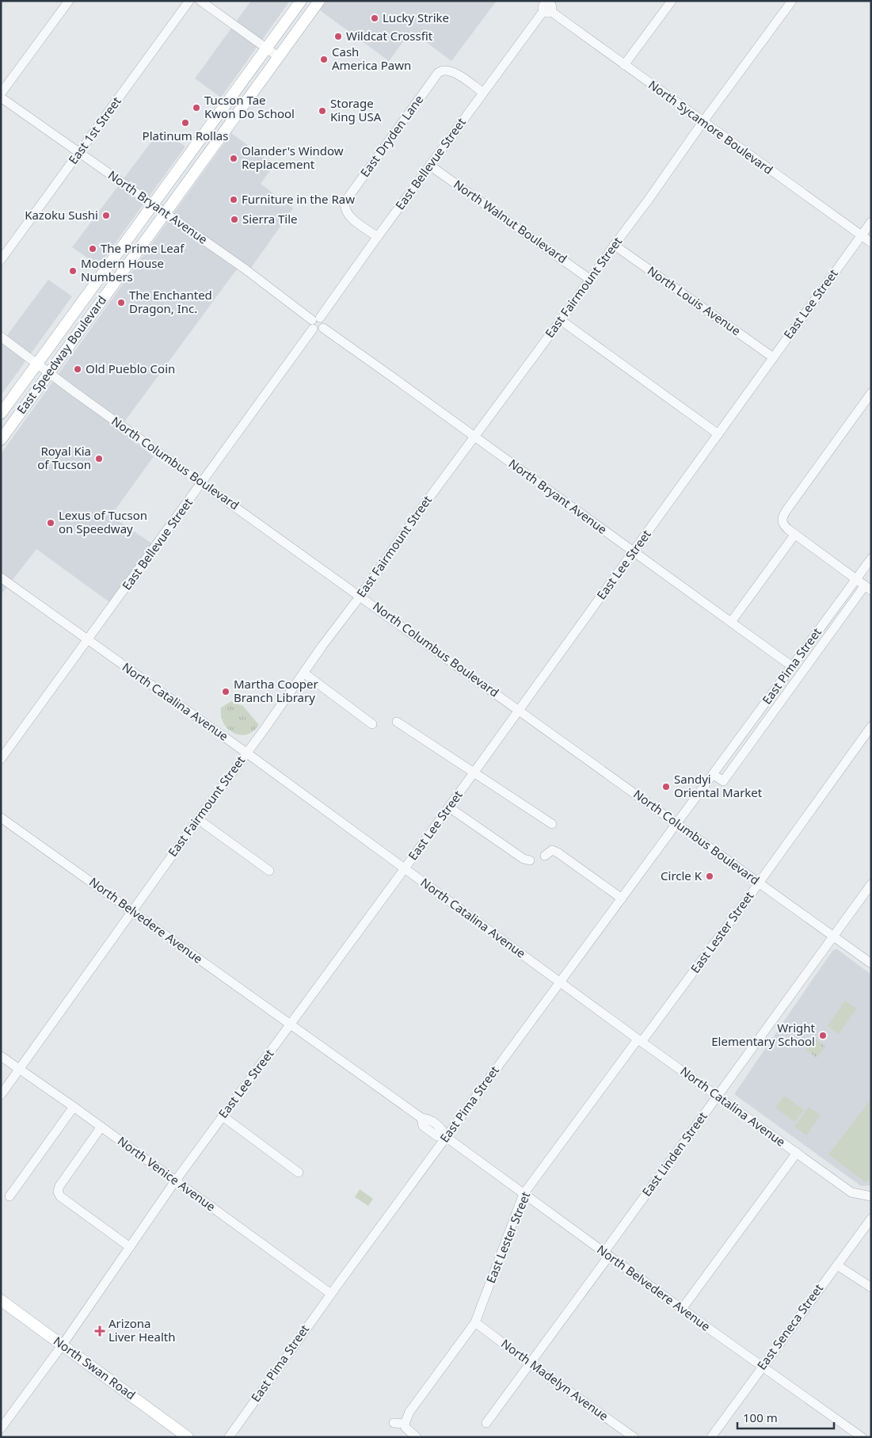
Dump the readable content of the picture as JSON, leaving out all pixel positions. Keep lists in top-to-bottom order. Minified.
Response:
{"streets":{"main road":["East Speedway Boulevard","North Swan Road"],"street":["North Sycamore Boulevard","East 1st Street","East Dryden Lane","East Bellevue Street","North Bryant Avenue","North Walnut Boulevard","East Fairmount Street","North Louis Avenue","East Lee Street","North Columbus Boulevard","East Pima Street","North Catalina Avenue","North Belvedere Avenue","East Lester Street","East Linden Street","North Venice Avenue","East Seneca Street","North Madelyn Avenue"]},"crossings":[["North Sycamore Boulevard","East Bellevue Street"],["North Sycamore Boulevard","East Fairmount Street"],["North Sycamore Boulevard","East Lee Street"],["East 1st Street","North Bryant Avenue"],["East Dryden Lane","East Bellevue Street"],["East Bellevue Street","North Bryant Avenue"],["East Bellevue Street","North Walnut Boulevard"],["East Bellevue Street","North Columbus Boulevard"],["East Bellevue Street","North Catalina Avenue"],["North Bryant Avenue","East Fairmount Street"],["North Bryant Avenue","East Lee Street"],["North Bryant Avenue","East Speedway Boulevard"],["North Bryant Avenue","East Pima Street"],["North Walnut Boulevard","East Fairmount Street"],["East Fairmount Street","North Louis Avenue"],["East Fairmount Street","North Columbus Boulevard"],["East Fairmount Street","North Catalina Avenue"],["East Fairmount Street","North Belvedere Avenue"],["East Fairmount Street","North Venice Avenue"],["North Louis Avenue","East Lee Street"],["East Lee Street","North Columbus Boulevard"],["East Lee Street","North Catalina Avenue"],["East Lee Street","North Belvedere Avenue"],["East Lee Street","North Venice Avenue"],["East Lee Street","North Swan Road"],["East Speedway Boulevard","North Columbus Boulevard"],["North Columbus Boulevard","East Pima Street"],["North Columbus Boulevard","East Lester Street"],["North Columbus Boulevard","East Linden Street"],["East Pima Street","North Catalina Avenue"],["East Pima Street","North Belvedere Avenue"],["East Pima Street","North Venice Avenue"],["North Catalina Avenue","East Lester Street"],["North Catalina Avenue","East Linden Street"],["North Belvedere Avenue","East Lester Street"],["North Belvedere Avenue","East Linden Street"],["North Belvedere Avenue","East Seneca Street"],["East Lester Street","North Madelyn Avenue"],["East Linden Street","North Madelyn Avenue"]],"places":{"other":["Lucky Strike","Wildcat Crossfit","Cash America Pawn","Tucson Tae Kwon Do School","Storage King USA","Platinum Rollas","Olander's Window Replacement","Furniture in the Raw","Kazoku Sushi","Sierra Tile","The Prime Leaf","Modern House Numbers","The Enchanted Dragon, Inc.","Old Pueblo Coin","Royal Kia of Tucson","Lexus of Tucson on Speedway","Martha Cooper Branch Library","Sandyi Oriental Market","Circle K","Wright Elementary School"],"health":["Arizona Liver Health"]},"scale_bar":"100 m"}
